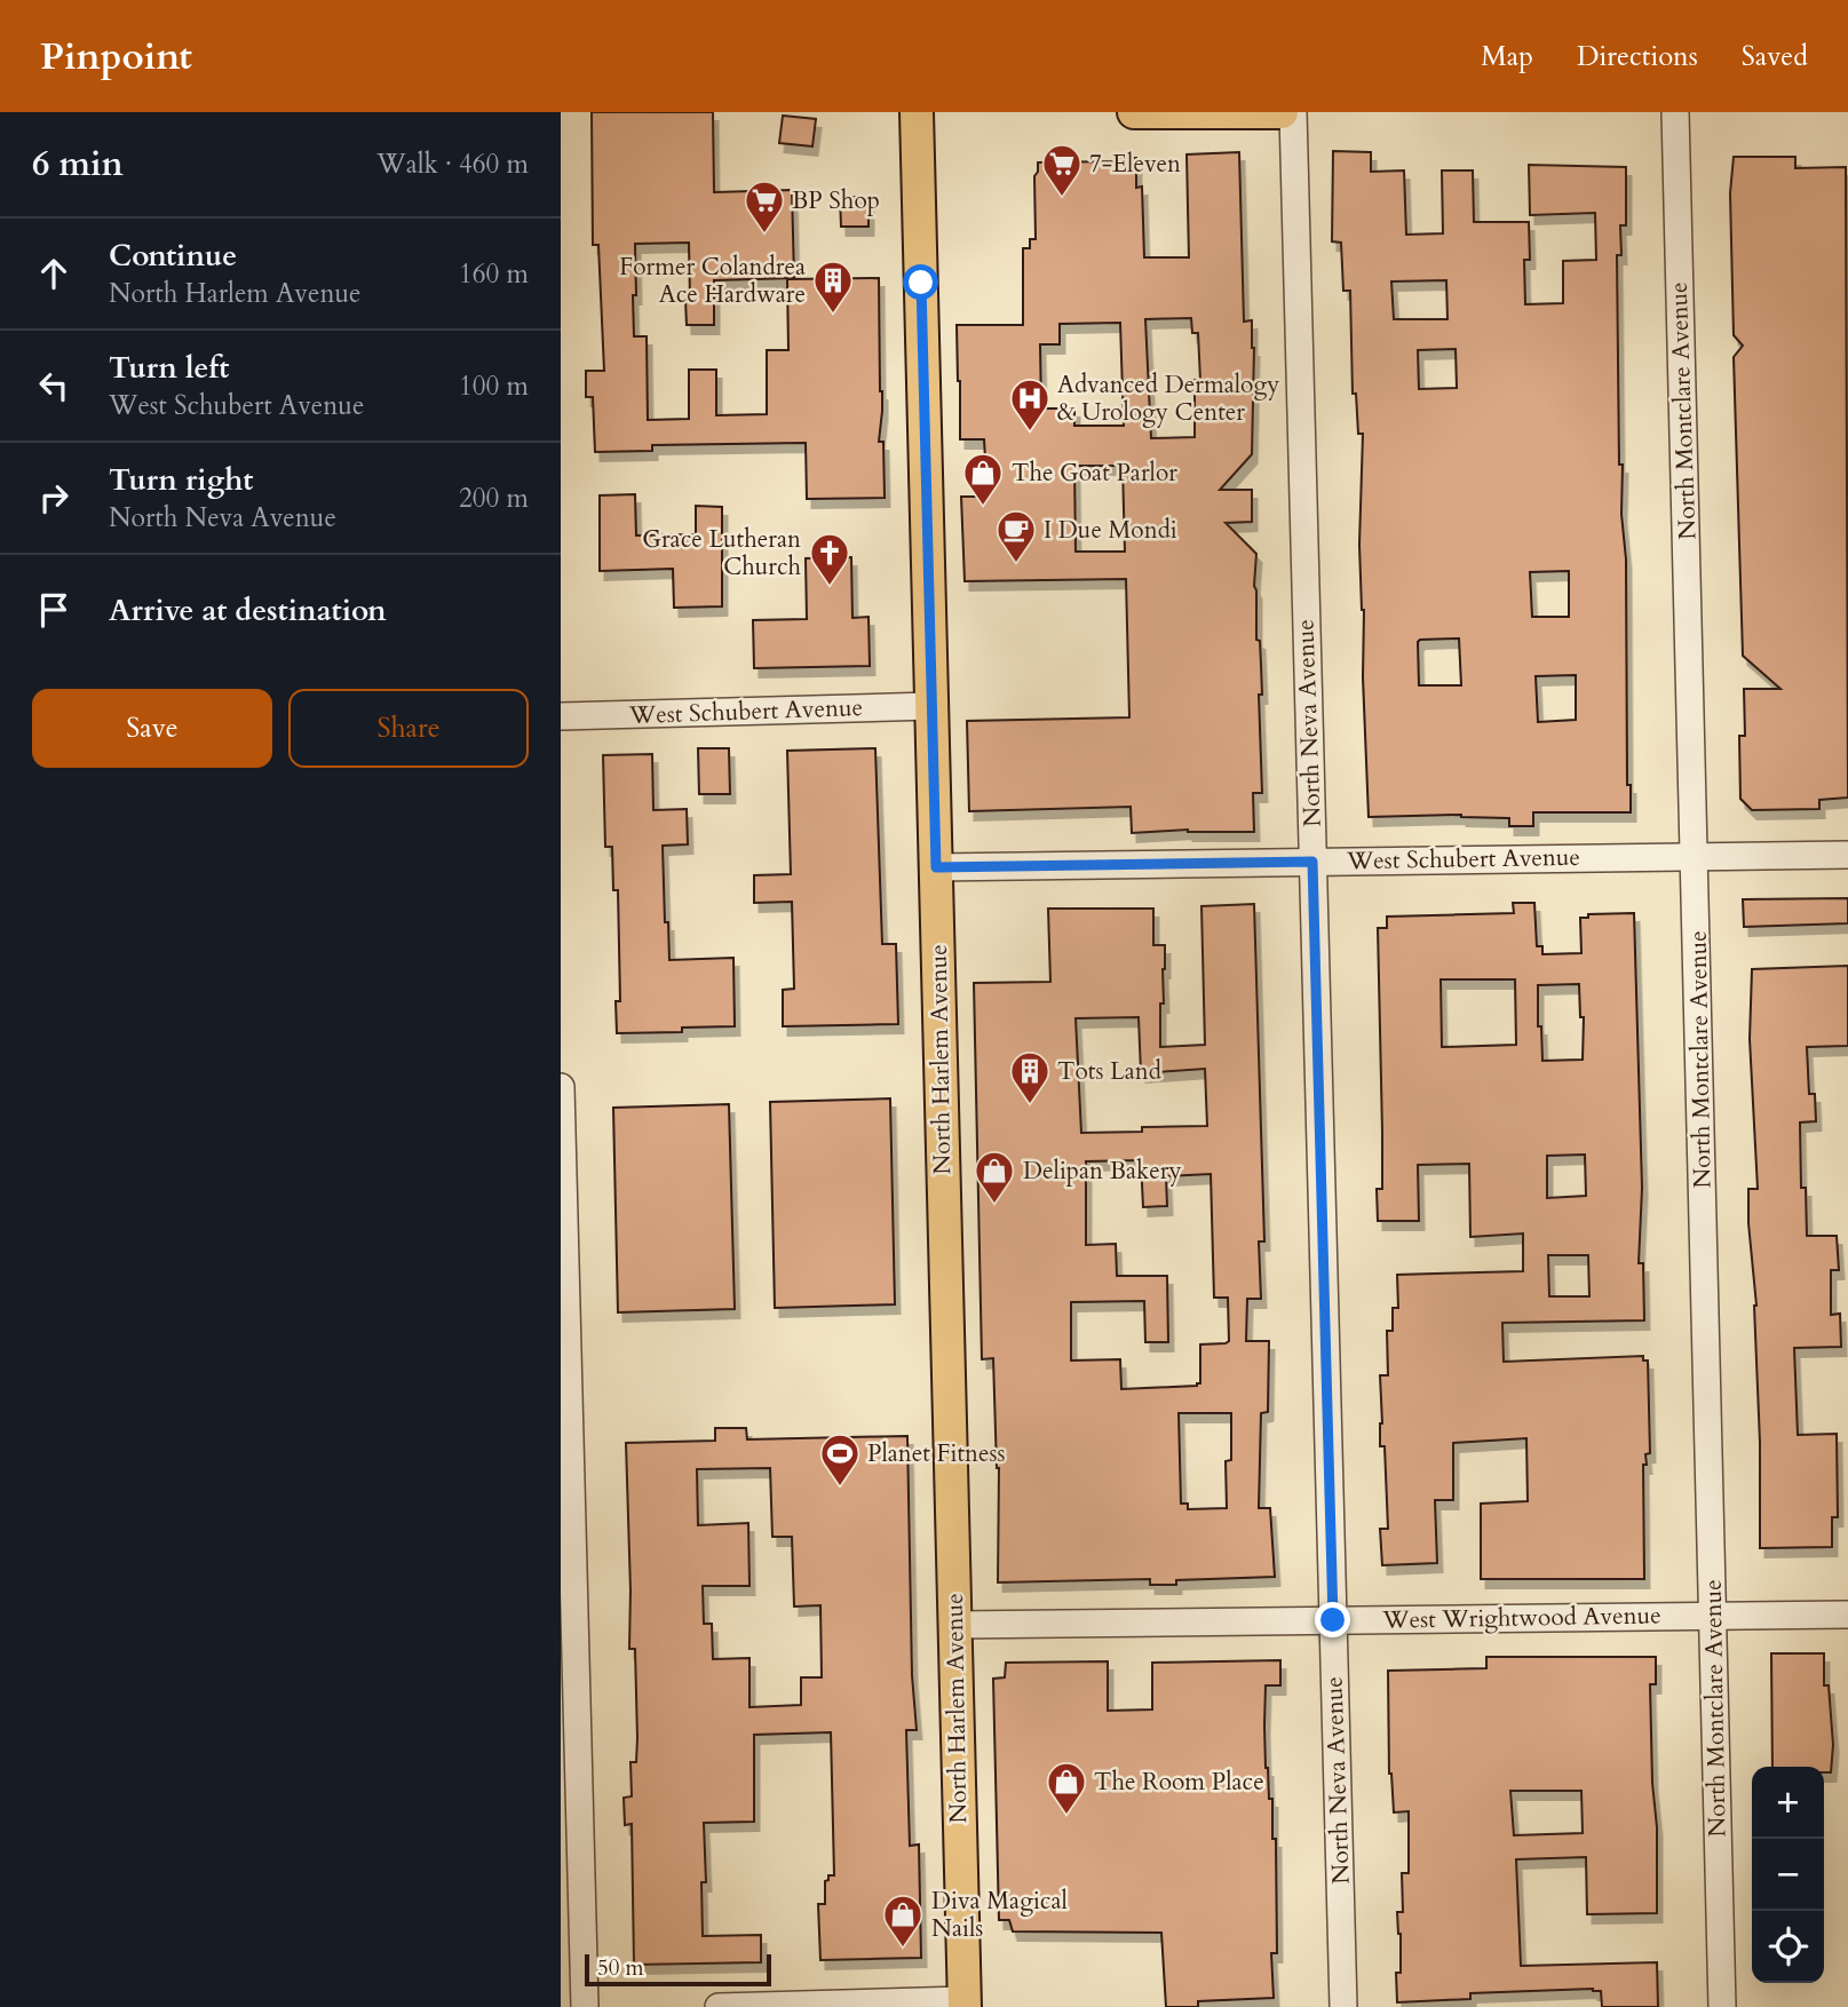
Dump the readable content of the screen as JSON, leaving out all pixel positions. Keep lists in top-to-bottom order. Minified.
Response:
{"streets":{"main road":["North Harlem Avenue"],"street":["North Montclare Avenue","West Schubert Avenue","North Neva Avenue","West Wrightwood Avenue"]},"crossings":[["North Montclare Avenue","West Schubert Avenue"],["North Montclare Avenue","West Wrightwood Avenue"],["West Schubert Avenue","North Neva Avenue"],["West Schubert Avenue","North Harlem Avenue"],["North Neva Avenue","West Wrightwood Avenue"],["North Harlem Avenue","West Wrightwood Avenue"]],"places":{"supermarket":["7-Eleven","BP Shop"],"building":["Former Colandrea Ace Hardware","Tots Land"],"hospital":["Advanced Dermalogy & Urology Center"],"shop":["The Goat Parlor","Delipan Bakery","The Room Place","Diva Magical Nails"],"cafe":["I Due Mondi"],"church":["Grace Lutheran Church"],"sports":["Planet Fitness"]},"scale_bar":"50 m","page":{"header":"Pinpoint","nav":["Map","Directions","Saved"],"heading":["6 min","Walk · 460 m"],"list":[["Continue","North Harlem Avenue","160 m"],["Turn left","West Schubert Avenue","100 m"],["Turn right","North Neva Avenue","200 m"],"Arrive at destination"],"buttons":["Save","Share"],"map_buttons":["+","−"],"scale":"50 m"}}
